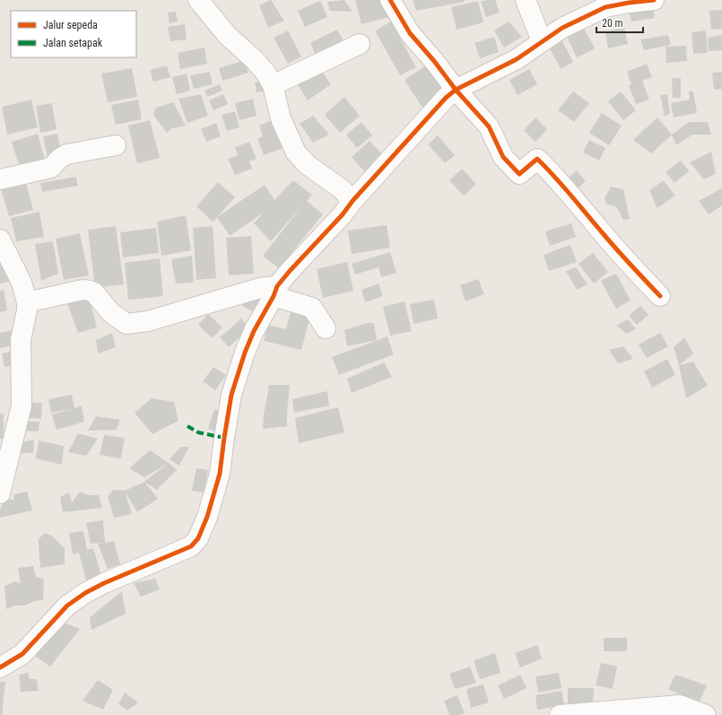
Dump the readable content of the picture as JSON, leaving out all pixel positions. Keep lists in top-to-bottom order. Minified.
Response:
{"legend":["Jalur sepeda","Jalan setapak"],"scale_bar":"20 m"}
